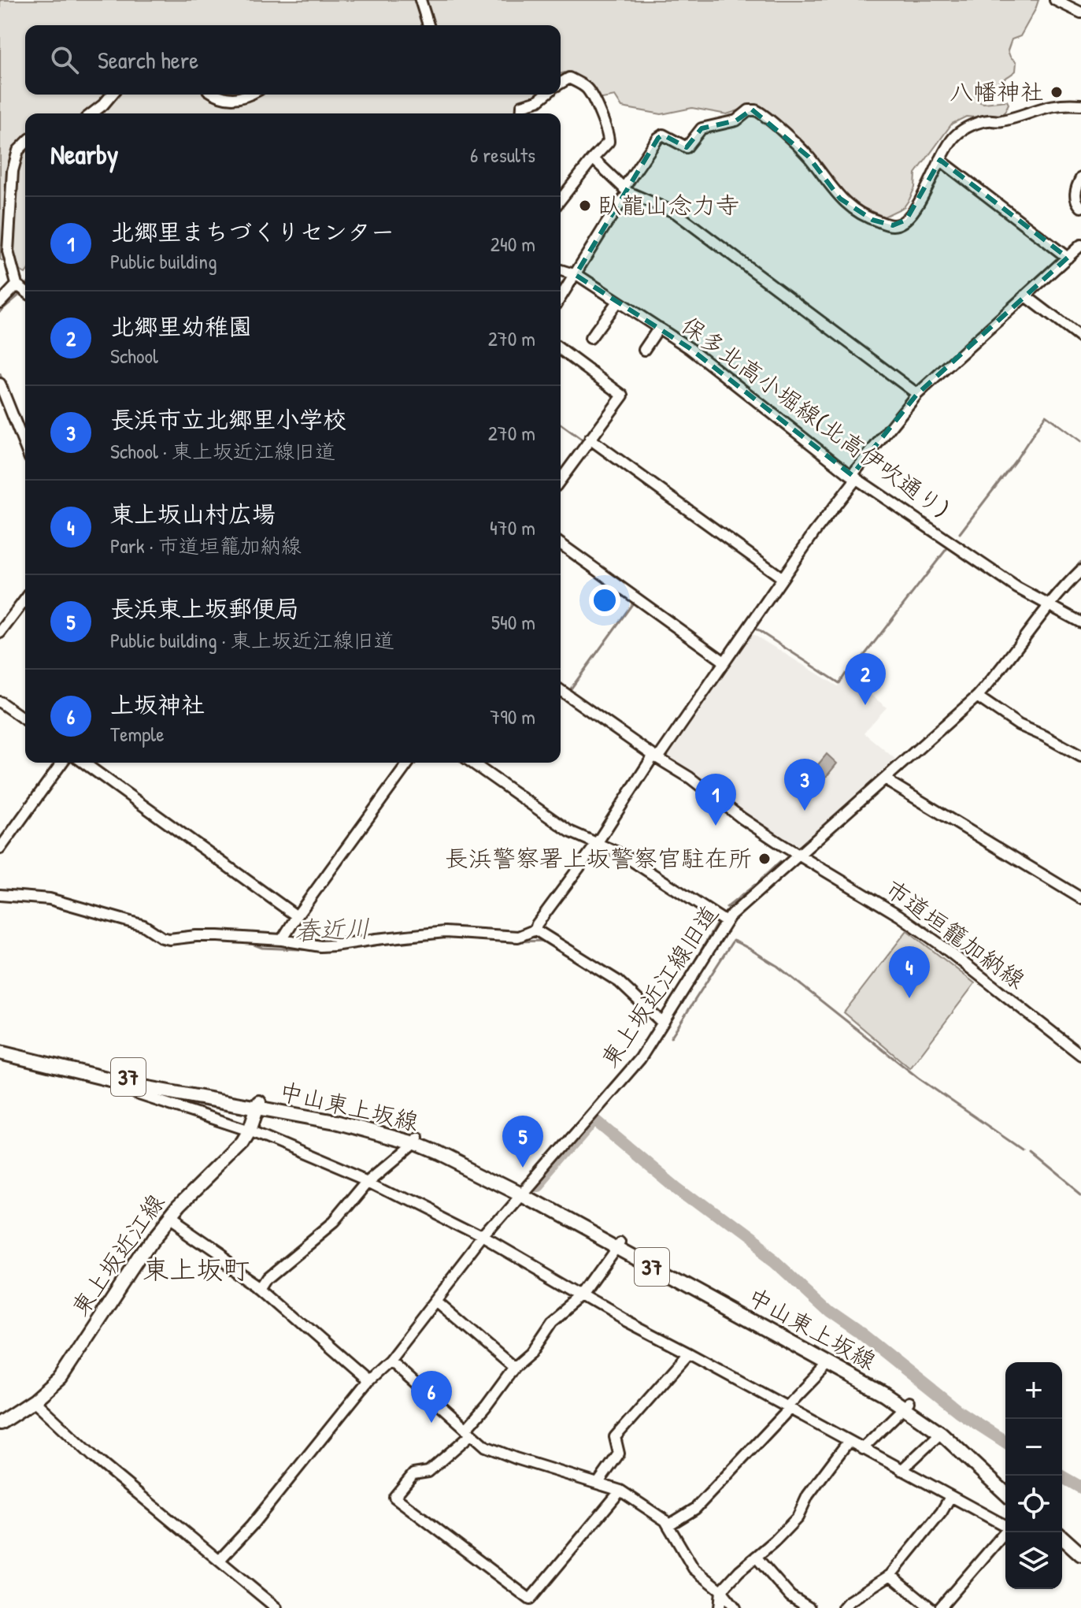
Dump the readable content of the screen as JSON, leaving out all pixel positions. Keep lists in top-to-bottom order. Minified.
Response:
{"streets":{"main road":["37","中山東上坂線","東上坂近江線"],"street":["保多北高小堀線(北高伊吹通り)","市道垣籠加納線","東上坂近江線旧道"]},"crossings":[["保多北高小堀線(北高伊吹通り)","東上坂近江線旧道"],["市道垣籠加納線","東上坂近江線旧道"],["東上坂近江線旧道","中山東上坂線"],["中山東上坂線","東上坂近江線"]],"districts":["東上坂町"],"water":["春近川"],"places":["八幡神社","臥龍山念力寺","長浜警察署上坂警察官駐在所"],"page":{"search":"Search here","heading":["Nearby","6 results"],"list":[{"mark":"1","name":"北郷里まちづくりセンター","note":"Public building","value":"240 m"},{"mark":"2","name":"北郷里幼稚園","note":"School","value":"270 m"},{"mark":"3","name":"長浜市立北郷里小学校","note":"School · 東上坂近江線旧道","value":"270 m"},{"mark":"4","name":"東上坂山村広場","note":"Park · 市道垣籠加納線","value":"470 m"},{"mark":"5","name":"長浜東上坂郵便局","note":"Public building · 東上坂近江線旧道","value":"540 m"},{"mark":"6","name":"上坂神社","note":"Temple","value":"790 m"}],"pins":["2","3","1","4","5","6"],"map_buttons":["+","−"]}}
